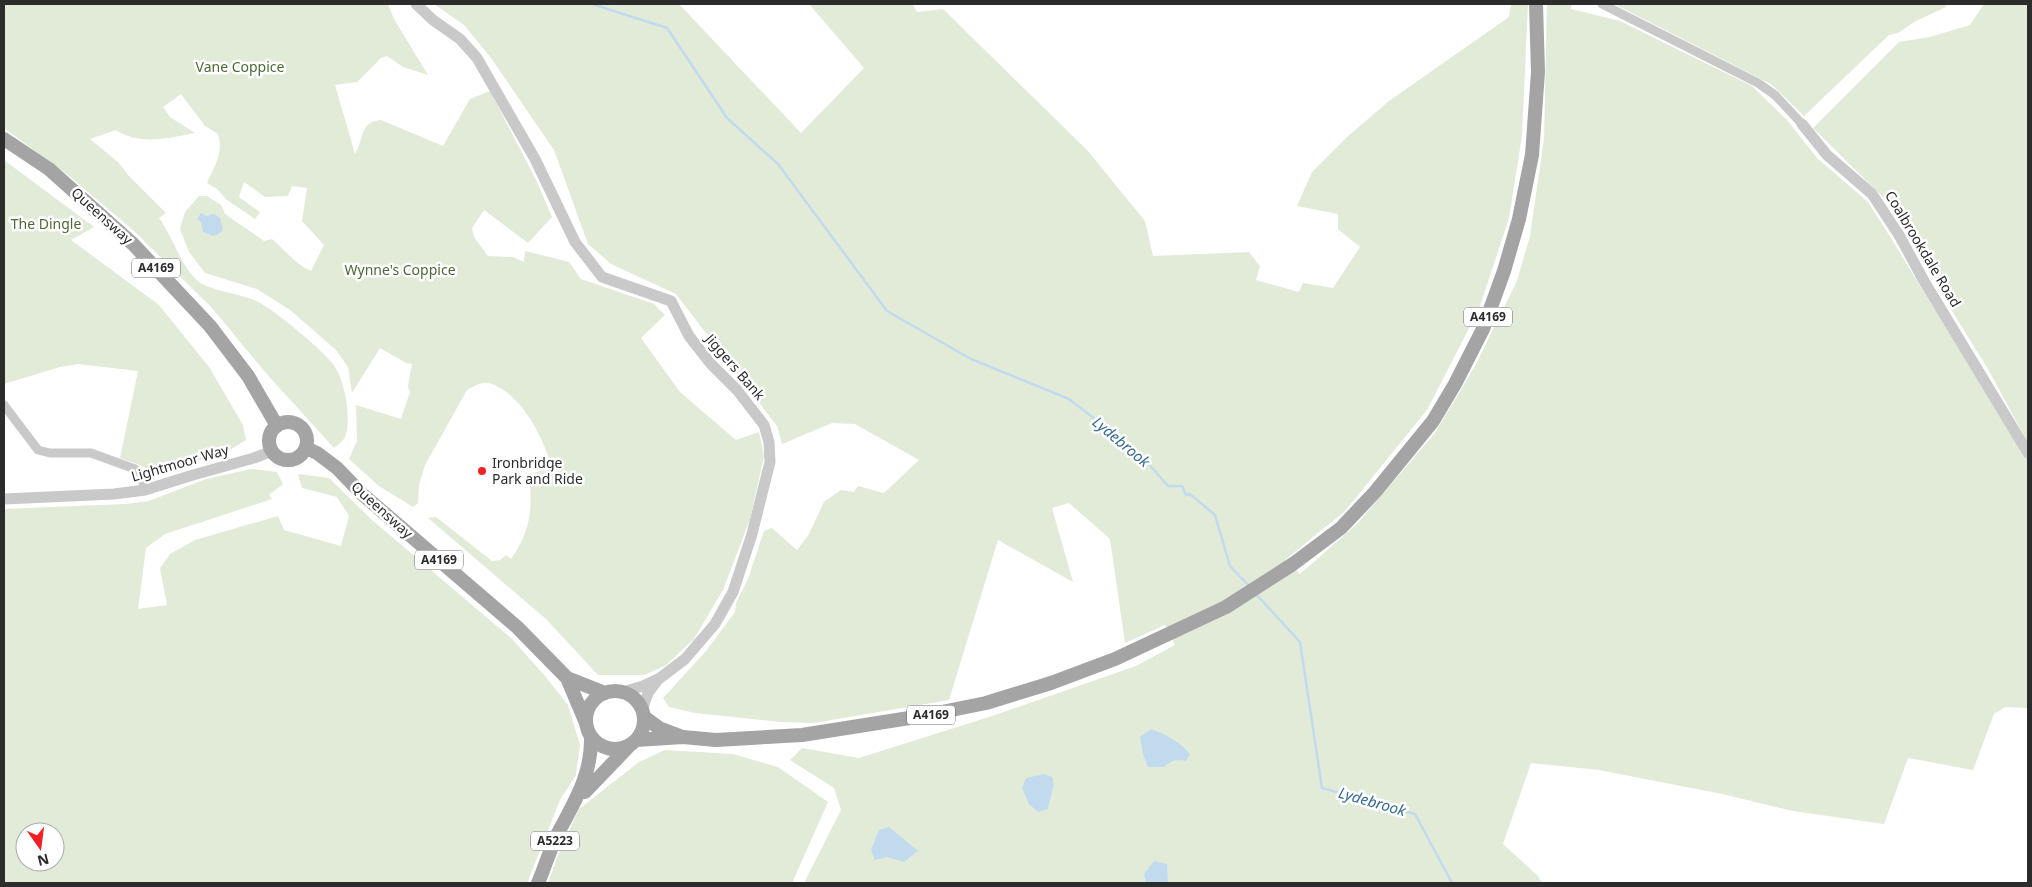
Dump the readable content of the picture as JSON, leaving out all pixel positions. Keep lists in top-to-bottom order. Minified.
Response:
{"streets":{"main road":["Queensway","A4169","A5223"],"street":["Coalbrookdale Road","Jiggers Bank","Lightmoor Way"]},"crossings":[["Queensway","A4169"],["Queensway","Jiggers Bank"],["Queensway","Lightmoor Way"],["Queensway","A5223"],["A4169","Jiggers Bank"],["A4169","A5223"],["Jiggers Bank","A5223"]],"water":["Lydebrook"],"parks":["Vane Coppice","The Dingle","Wynne's Coppice"],"places":["Ironbridge Park and Ride"],"north":"bottom"}
